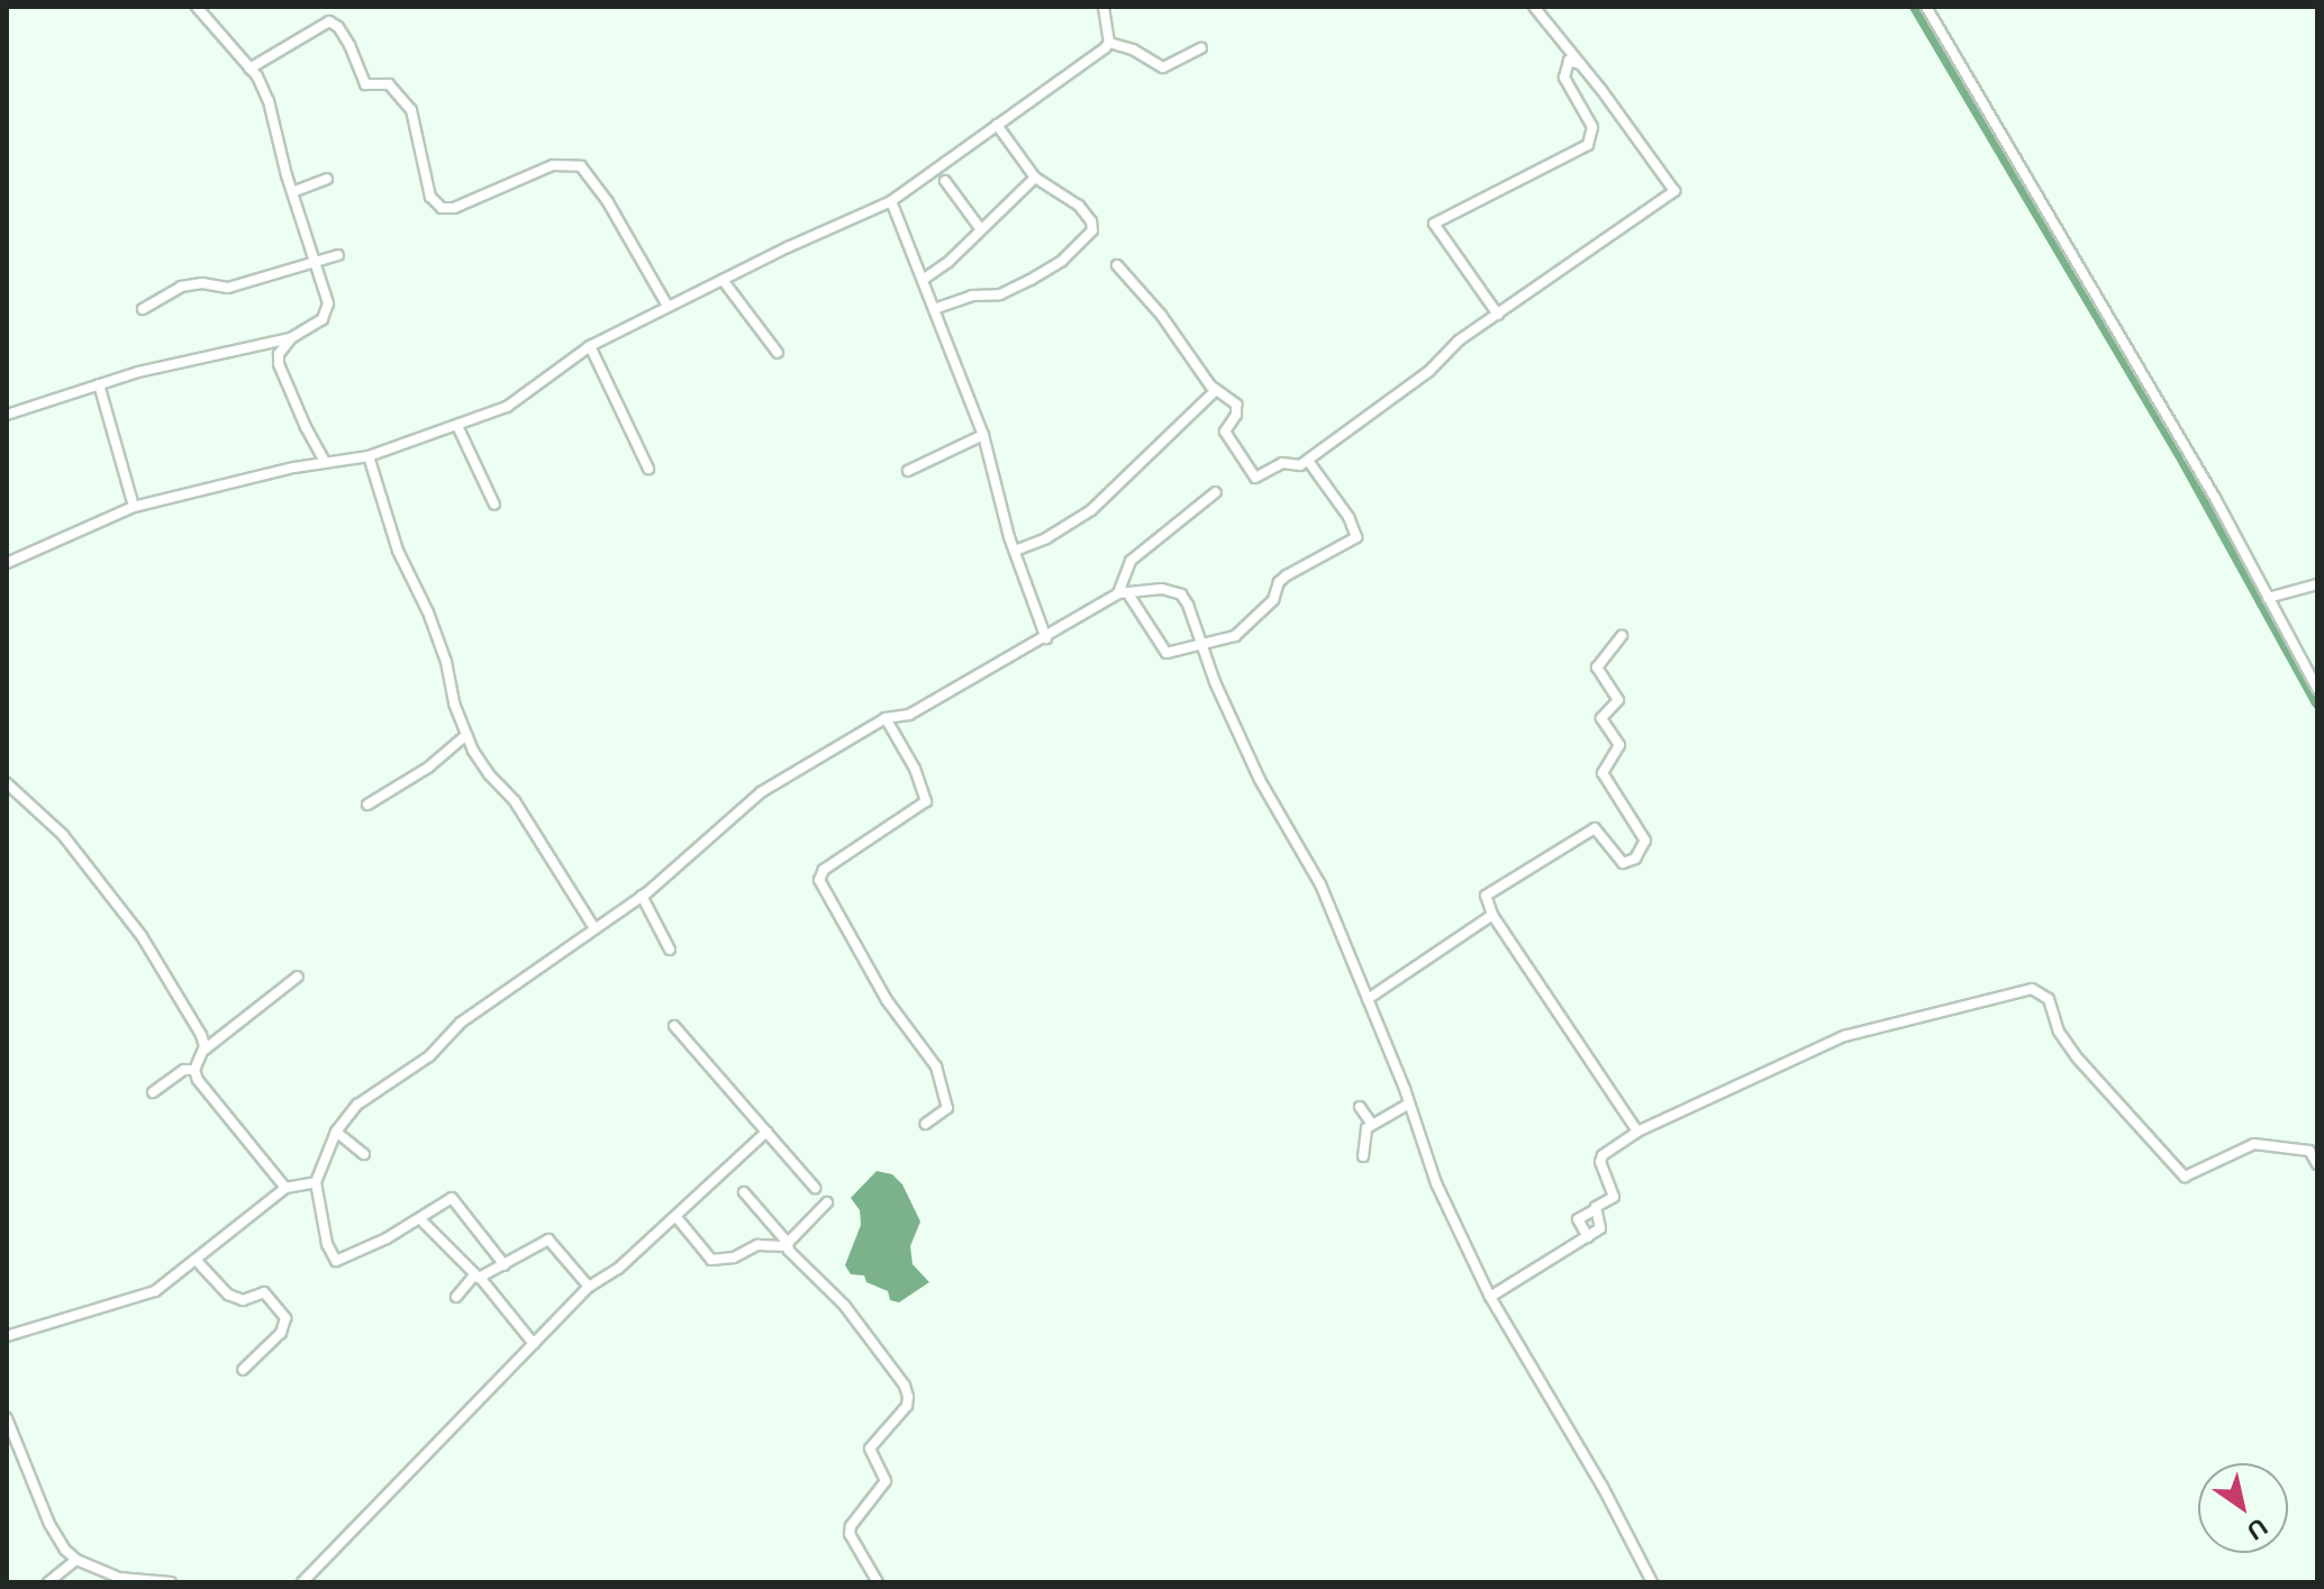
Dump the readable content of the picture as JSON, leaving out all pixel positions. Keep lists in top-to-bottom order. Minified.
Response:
{"north":"bottom right"}
